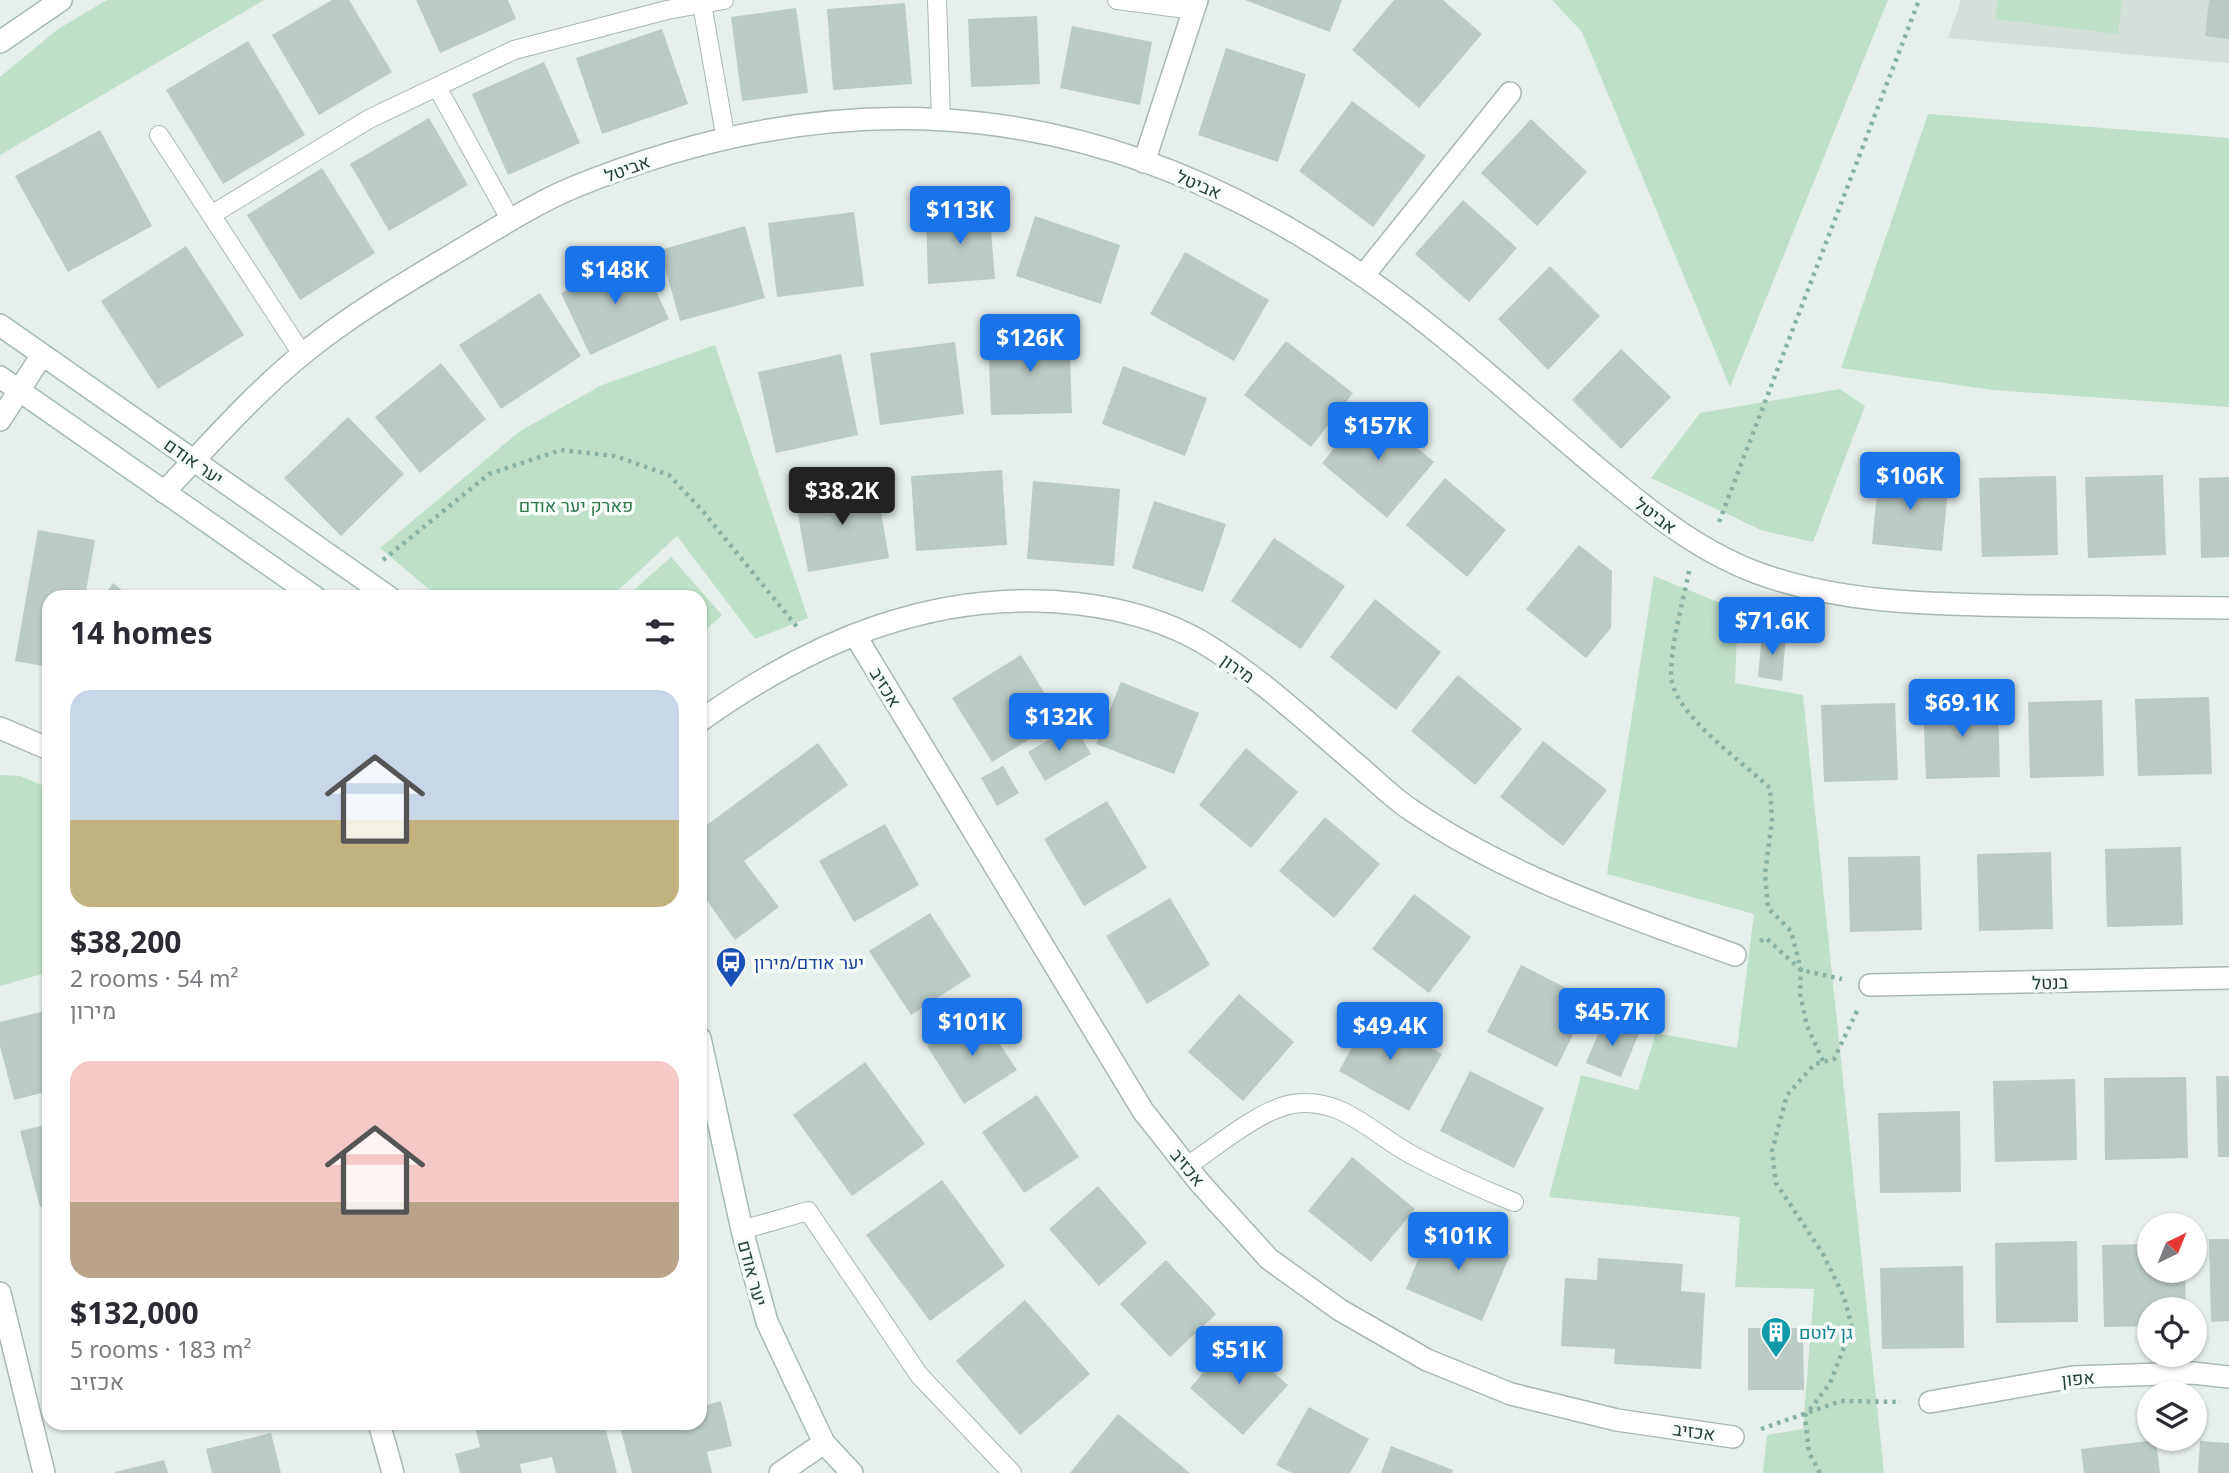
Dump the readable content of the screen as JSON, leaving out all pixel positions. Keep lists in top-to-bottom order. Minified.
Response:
{"streets":{"street":["אביטל","יער אודם","מירון","אכזיב","בנטל","אפון"]},"crossings":[["אביטל","יער אודם"],["מירון","אכזיב"]],"parks":["פארק יער אודם"],"places":{"bus stop":["יער אודם/מירון"],"building":["גן לוטם"]},"north":"top right","page":{"price":["$113K","$148K","$126K","$157K","$106K","$38.2K","$71.6K","$69.1K","$132K","$45.7K","$101K","$49.4K","$101K","$51K"],"heading":"14 homes","list":[{"name":"$38,200","note":"2 rooms · 54 m² · מירון"},{"name":"$132,000","note":"5 rooms · 183 m² · אכזיב"}]}}
